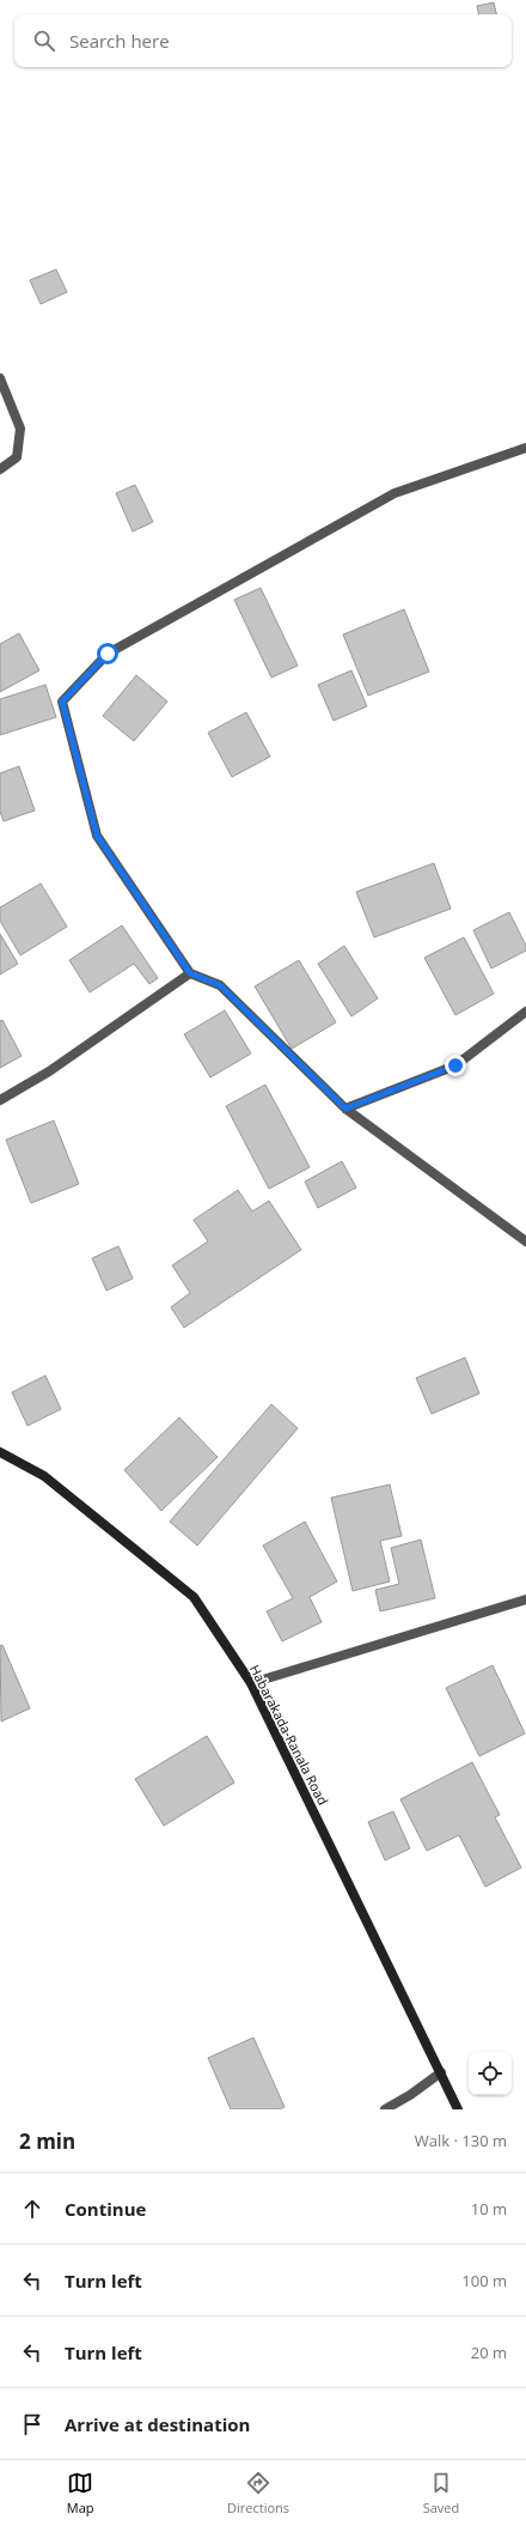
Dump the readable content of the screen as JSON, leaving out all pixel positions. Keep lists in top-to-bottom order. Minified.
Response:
{"streets":{"main road":["Habarakada-Ranala Road"]},"page":{"search":"Search here","heading":["2 min","Walk · 130 m"],"list":[["Continue","10 m"],["Turn left","100 m"],["Turn left","20 m"],"Arrive at destination"],"nav":["Map","Directions","Saved"]}}
